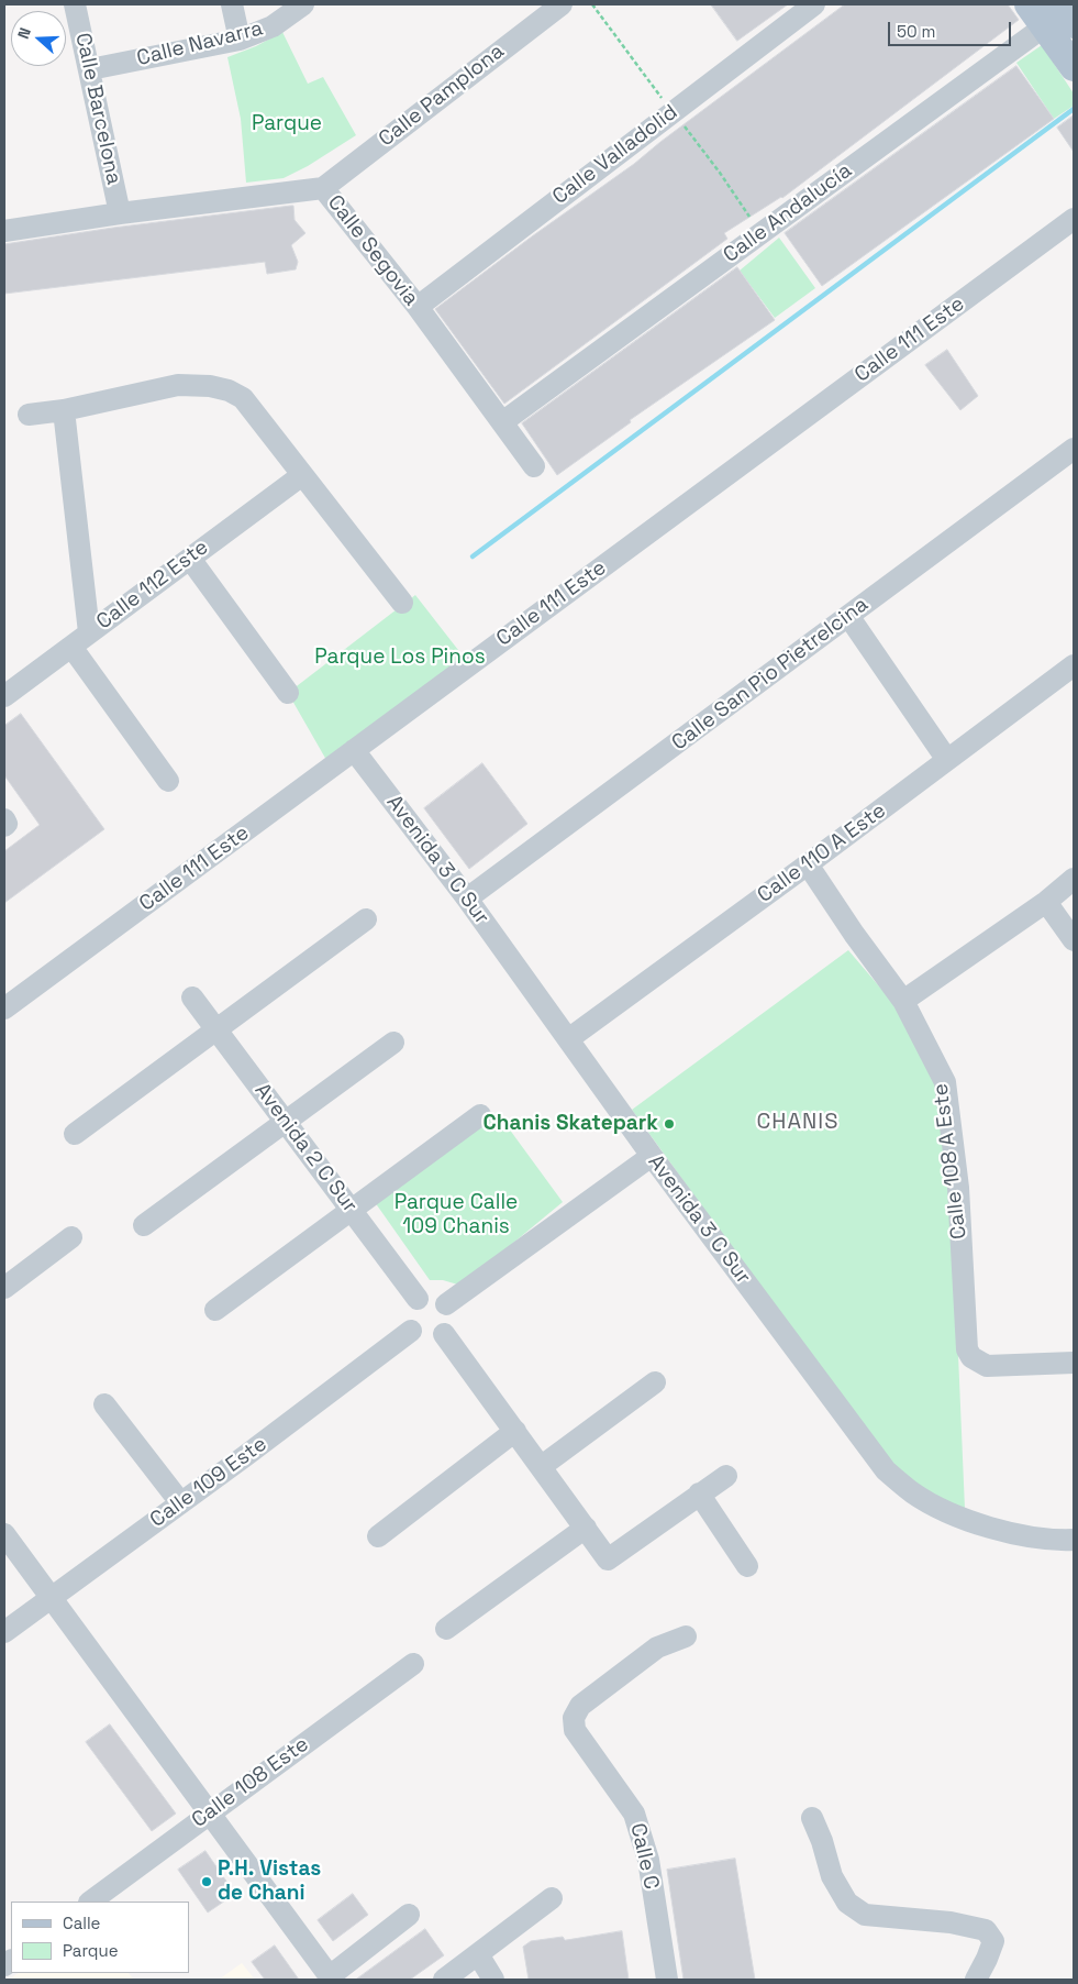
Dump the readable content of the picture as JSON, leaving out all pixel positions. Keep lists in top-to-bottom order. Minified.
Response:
{"streets":{"street":["Calle Navarra","Calle Pamplona","Calle Barcelona","Calle Valladolid","Calle Andalucía","Calle Segovia","Calle 111 Este","Calle 112 Este","Calle San Pio Pietrelcina","Calle 110 A Este","Avenida 3 C Sur","Avenida 2 C Sur","Calle 108 A Este","Calle 109 Este","Calle 108 Este","Calle C"]},"crossings":[["Calle Navarra","Calle Barcelona"],["Calle Pamplona","Calle Segovia"],["Calle Barcelona","Calle Segovia"],["Calle Valladolid","Calle Segovia"],["Calle Andalucía","Calle Segovia"],["Calle 111 Este","Avenida 3 C Sur"],["Calle San Pio Pietrelcina","Avenida 3 C Sur"],["Calle 110 A Este","Avenida 3 C Sur"],["Calle 110 A Este","Calle 108 A Este"],["Avenida 2 C Sur","Calle 109 Este"]],"districts":["CHANIS"],"parks":["Parque","Parque Los Pinos","Parque Calle 109 Chanis"],"places":["Chanis Skatepark","P.H. Vistas de Chani"],"legend":["Calle","Parque"],"scale_bar":"50 m","north":"left"}
